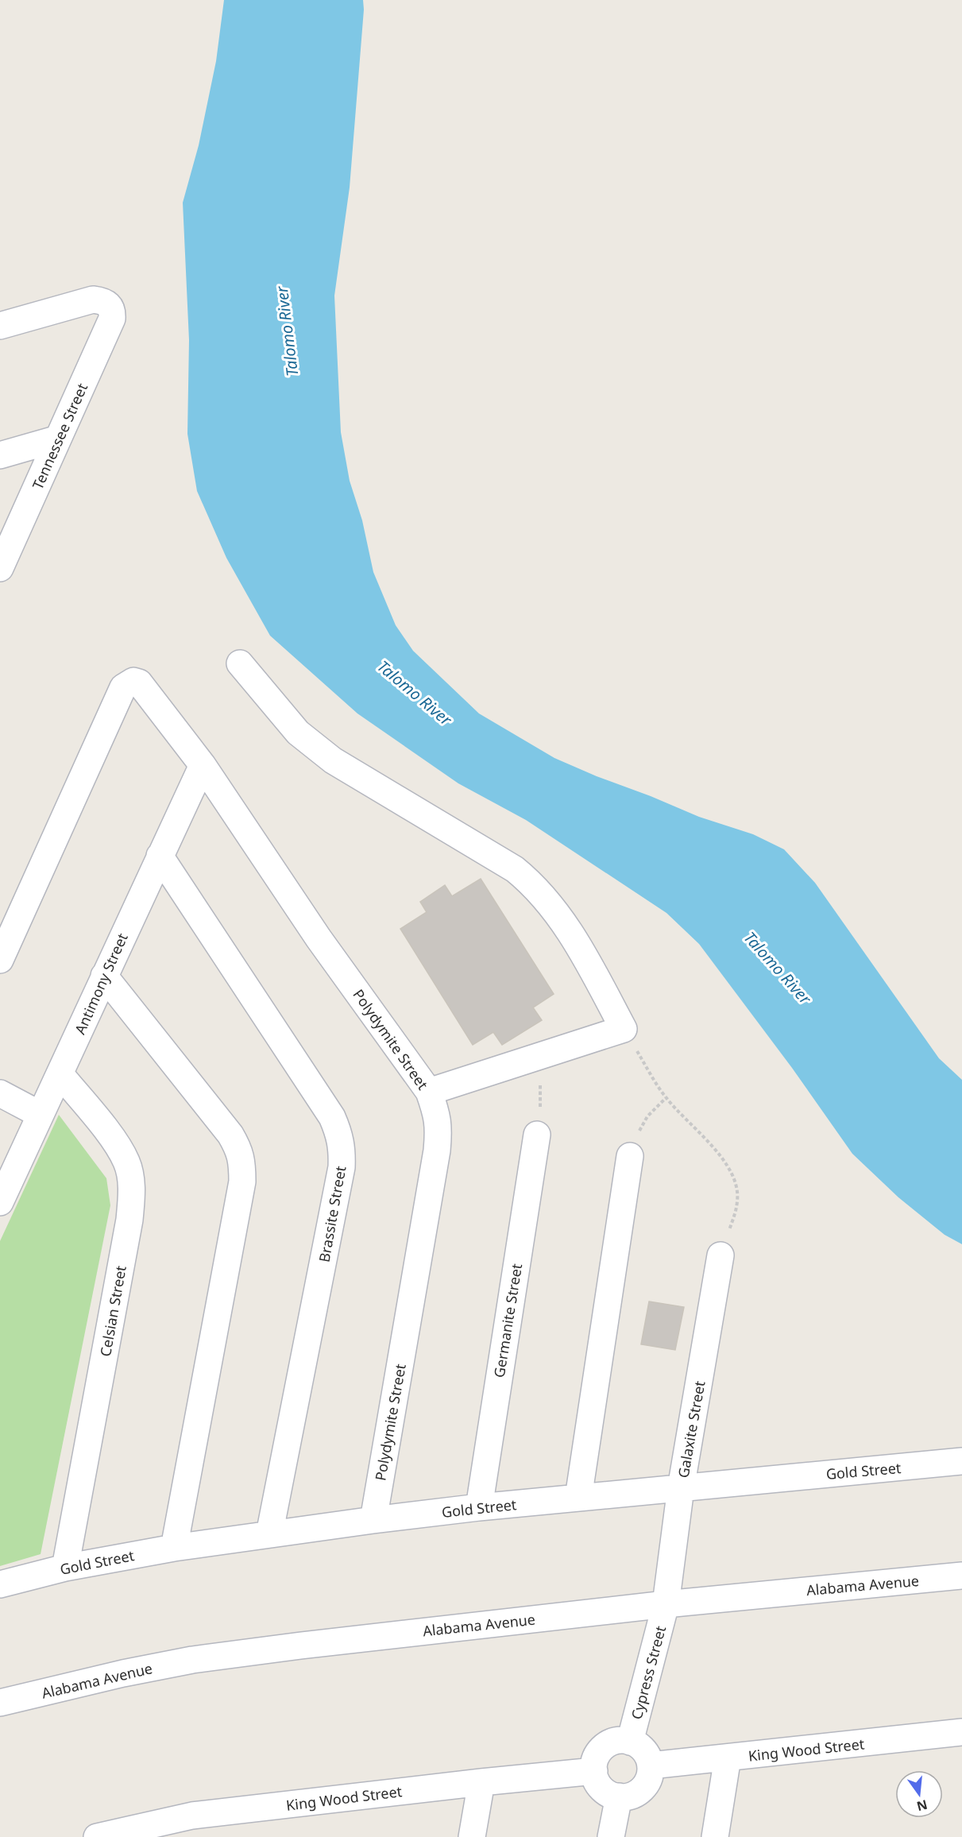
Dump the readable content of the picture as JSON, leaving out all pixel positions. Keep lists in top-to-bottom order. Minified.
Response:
{"streets":{"street":["Tennessee Street","Antimony Street","Polydymite Street","Brassite Street","Celsian Street","Germanite Street","Galaxite Street","Gold Street","Alabama Avenue","Cypress Street","King Wood Street"]},"crossings":[["Antimony Street","Polydymite Street"],["Antimony Street","Brassite Street"],["Antimony Street","Celsian Street"],["Polydymite Street","Gold Street"],["Brassite Street","Gold Street"],["Celsian Street","Gold Street"],["Germanite Street","Gold Street"],["Galaxite Street","Gold Street"],["Galaxite Street","Alabama Avenue"],["Galaxite Street","Cypress Street"],["Alabama Avenue","Cypress Street"],["Cypress Street","King Wood Street"]],"water":["Talomo River"],"north":"bottom"}
